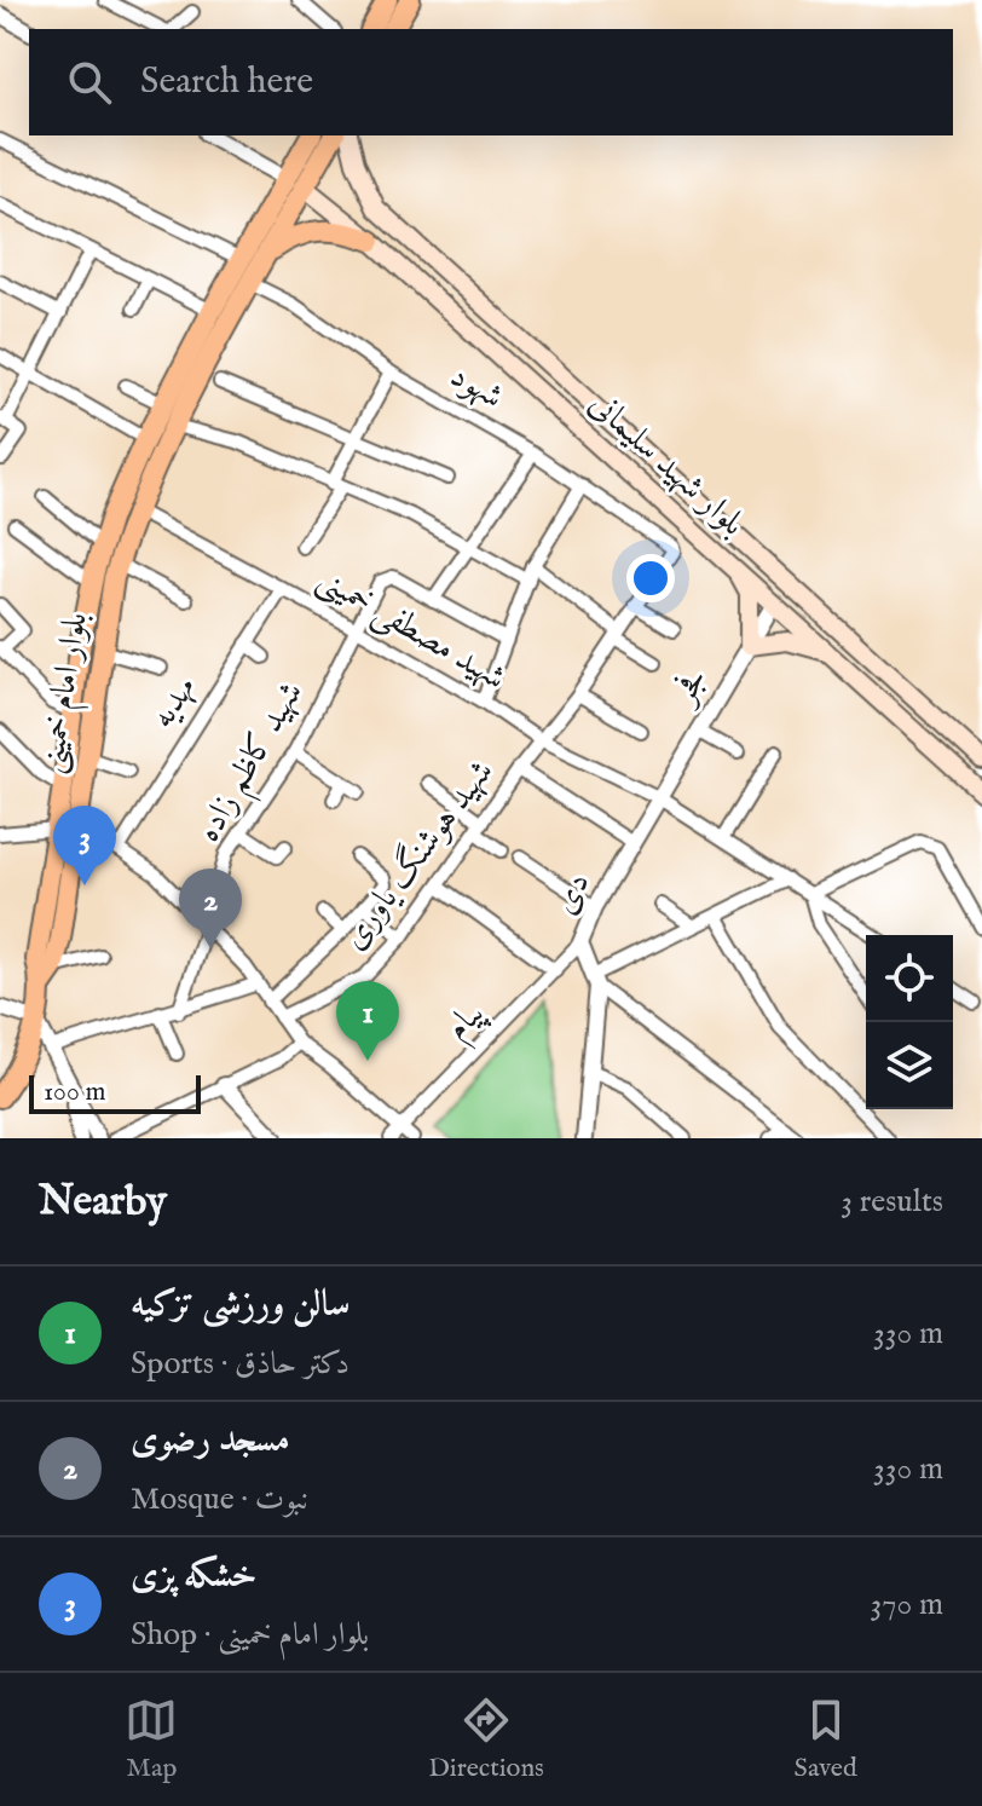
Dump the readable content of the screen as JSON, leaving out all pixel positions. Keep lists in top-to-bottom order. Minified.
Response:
{"streets":{"main road":["بلوار شهید سلیمانی","بلوار امام خمینی"],"street":["شهود","شهید مصطفی خمینی","فجر","مهدیه","شهید کاظم زاده","شهید هوشنگ یاوری","دی","پیام"]},"crossings":[["شهود","بلوار امام خمینی"],["شهود","شهید هوشنگ یاوری"],["بلوار شهید سلیمانی","فجر"],["بلوار شهید سلیمانی","بلوار امام خمینی"],["شهید مصطفی خمینی","فجر"],["شهید مصطفی خمینی","بلوار امام خمینی"],["شهید مصطفی خمینی","مهدیه"],["شهید مصطفی خمینی","شهید کاظم زاده"],["شهید مصطفی خمینی","شهید هوشنگ یاوری"],["شهید مصطفی خمینی","دی"],["فجر","دی"],["دی","پیام"]],"scale_bar":"100 m","page":{"search":"Search here","pins":["3","2","1"],"scale":"100 m","heading":["Nearby","3 results"],"list":[{"mark":"1","name":"سالن ورزشی تزکیه","note":"Sports · دکتر حاذق","value":"330 m"},{"mark":"2","name":"مسجد رضوی","note":"Mosque · نبوت","value":"330 m"},{"mark":"3","name":"خشکه پزی","note":"Shop · بلوار امام خمینی","value":"370 m"}],"nav":["Map","Directions","Saved"]}}
